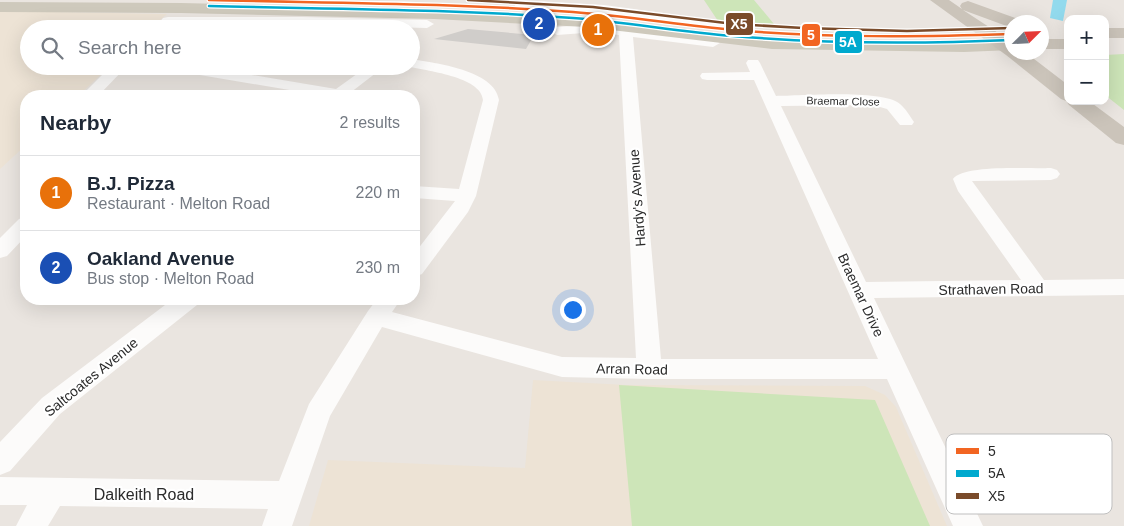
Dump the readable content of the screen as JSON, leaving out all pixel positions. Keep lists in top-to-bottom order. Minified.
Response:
{"streets":{"street":["Braemar Close","Hardy's Avenue","Strathaven Road","Braemar Drive","Arran Road","Saltcoates Avenue","Dalkeith Road"]},"crossings":[["Braemar Close","Braemar Drive"],["Hardy's Avenue","Arran Road"],["Strathaven Road","Braemar Drive"],["Braemar Drive","Arran Road"]],"lines":["transit line 5","transit line X5","transit line 5A"],"legend":["5","5A","X5"],"north":"top right","page":{"pins":["2","1"],"map_buttons":["+","−"],"search":"Search here","heading":["Nearby","2 results"],"list":[{"mark":"1","name":"B.J. Pizza","note":"Restaurant · Melton Road","value":"220 m"},{"mark":"2","name":"Oakland Avenue","note":"Bus stop · Melton Road","value":"230 m"}]}}
